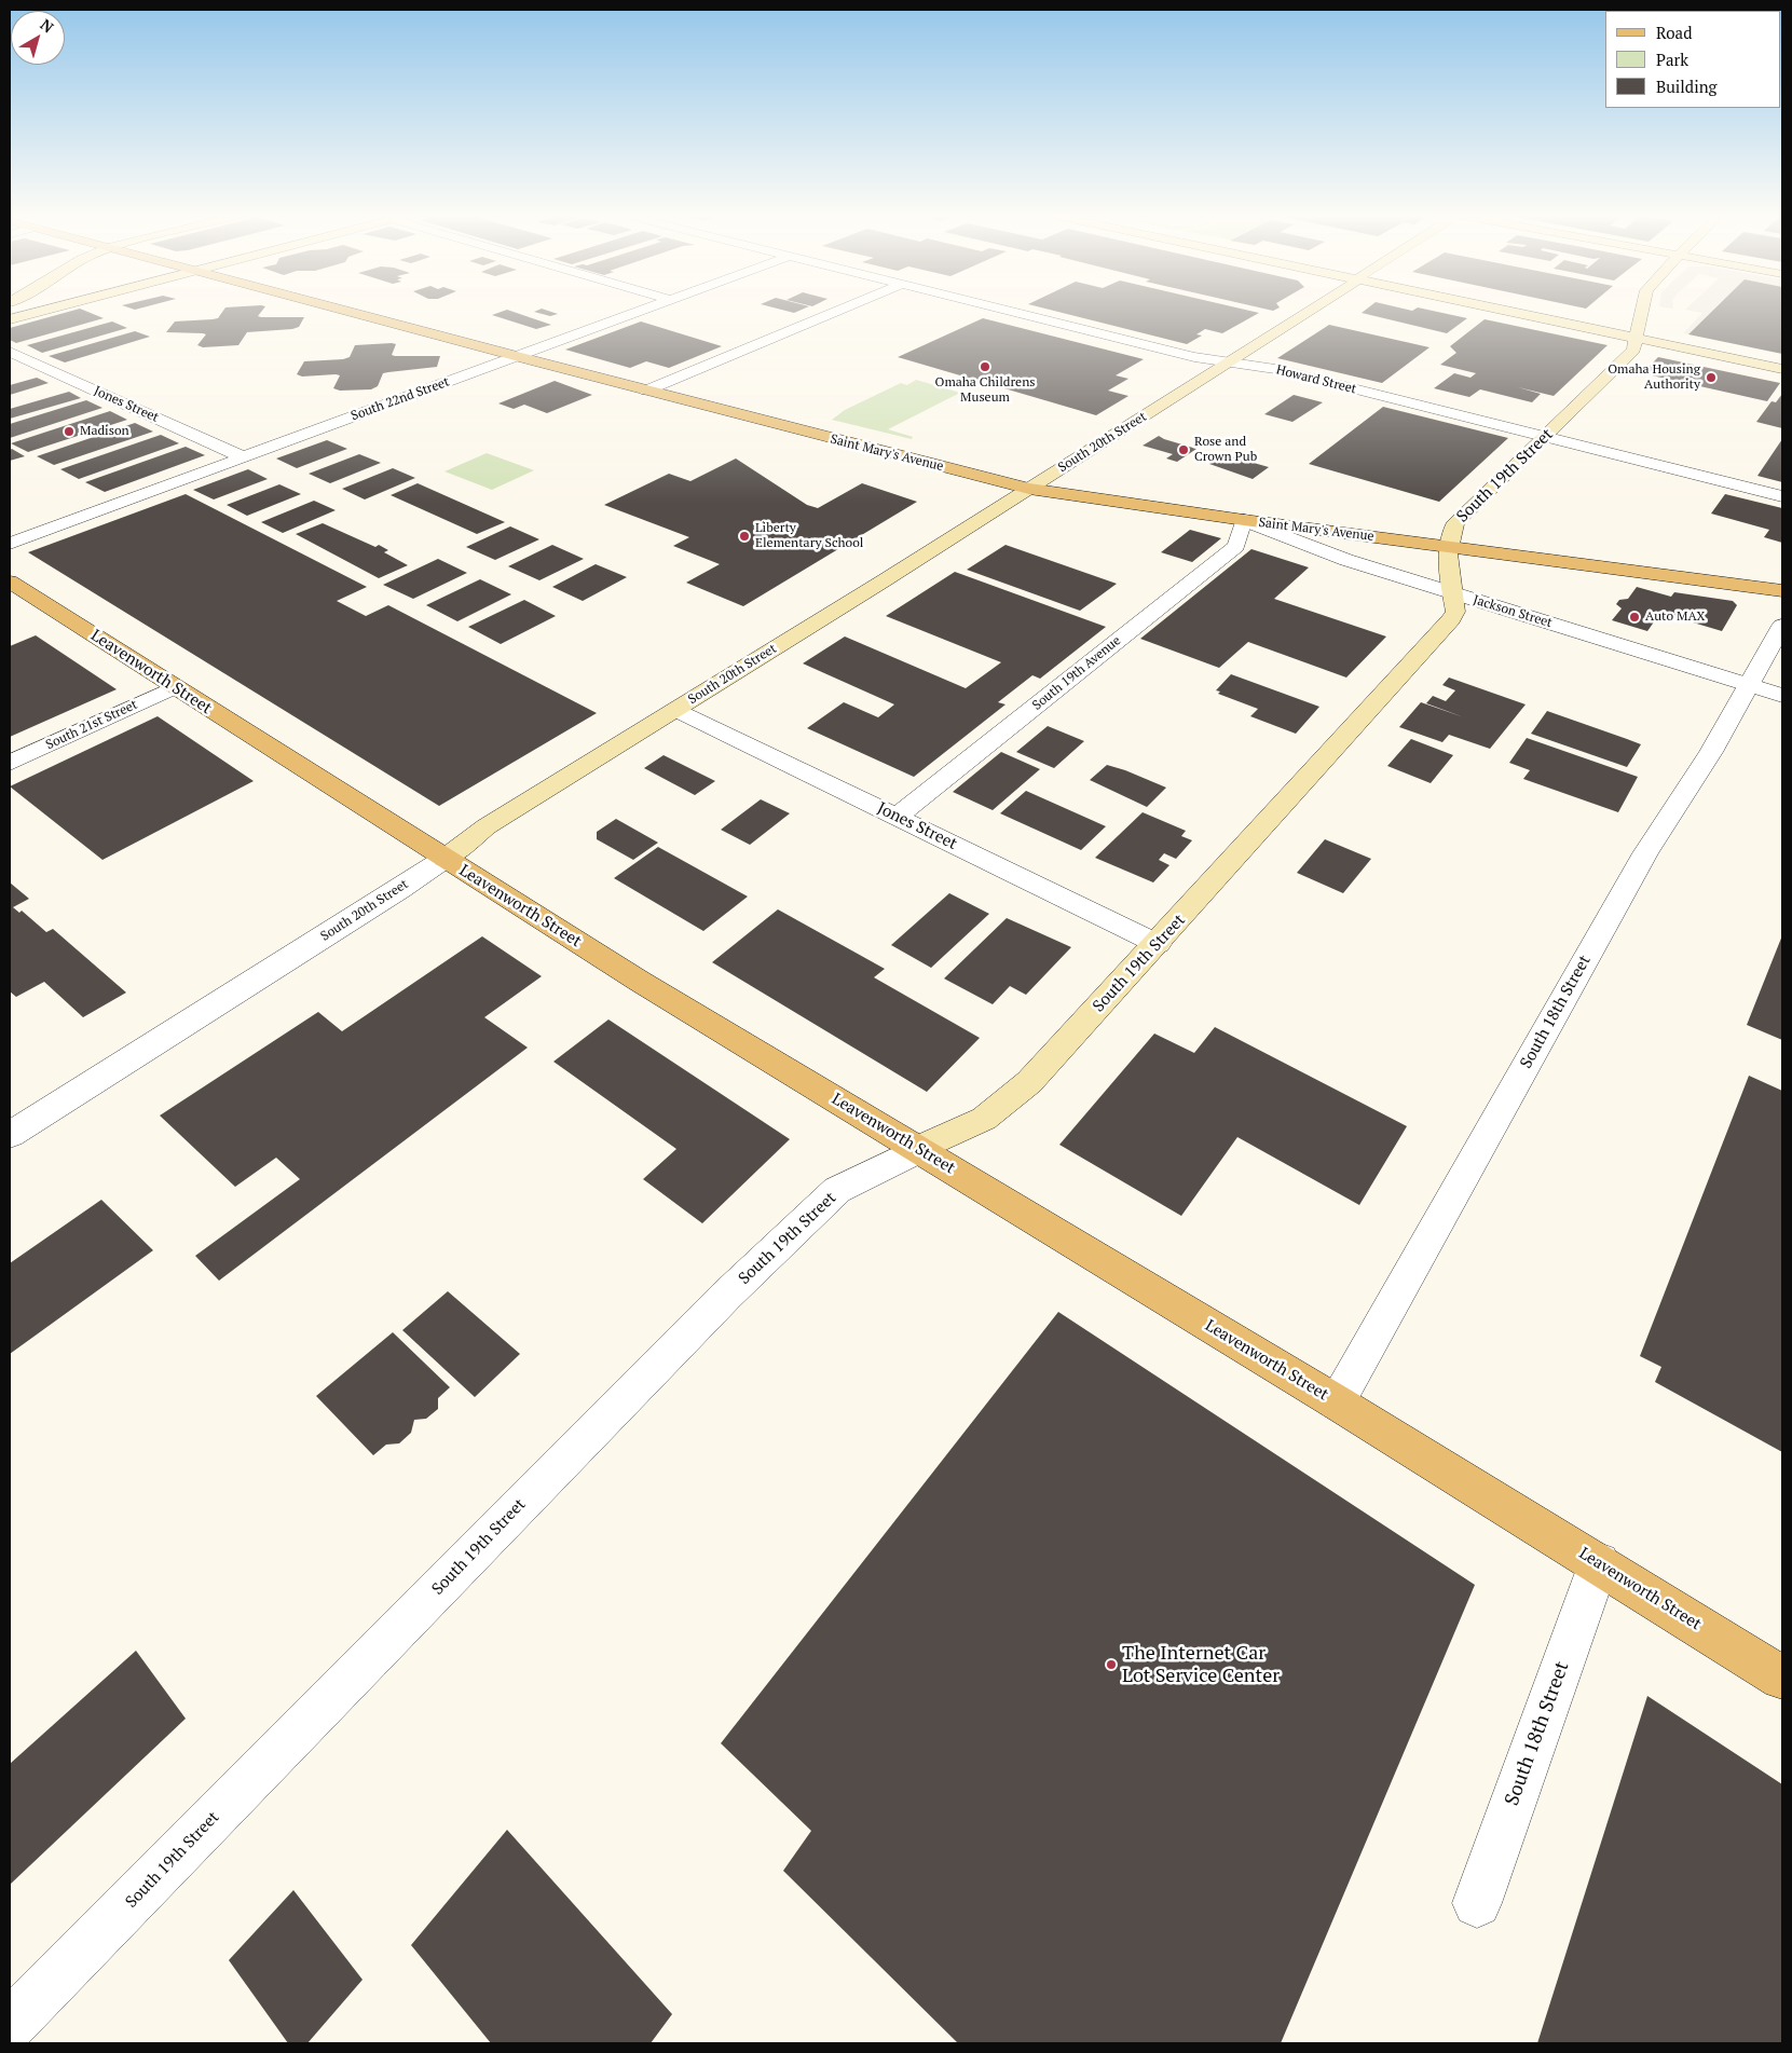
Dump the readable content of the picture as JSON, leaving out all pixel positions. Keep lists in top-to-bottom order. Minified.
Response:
{"streets":{"main road":["South 20th Street","Saint Mary's Avenue","South 19th Street","Leavenworth Street"],"street":["Howard Street","South 22nd Street","Jones Street","Jackson Street","South 19th Avenue","South 21st Street","South 18th Street"]},"crossings":[["Howard Street","South 20th Street"],["Howard Street","South 19th Street"],["South 22nd Street","Jones Street"],["South 22nd Street","Saint Mary's Avenue"],["Jones Street","South 20th Street"],["Jones Street","South 19th Street"],["Jones Street","South 19th Avenue"],["South 20th Street","Saint Mary's Avenue"],["South 20th Street","Leavenworth Street"],["Saint Mary's Avenue","South 19th Street"],["Saint Mary's Avenue","Jackson Street"],["Saint Mary's Avenue","South 19th Avenue"],["South 19th Street","Jackson Street"],["South 19th Street","Leavenworth Street"],["Jackson Street","South 19th Avenue"],["Jackson Street","South 18th Street"],["Leavenworth Street","South 21st Street"],["Leavenworth Street","South 18th Street"]],"places":["Omaha Childrens Museum","Omaha Housing Authority","Madison","Rose and Crown Pub","Liberty Elementary School","Auto MAX","The Internet Car Lot Service Center"],"legend":["Road","Park","Building"],"north":"top right"}
